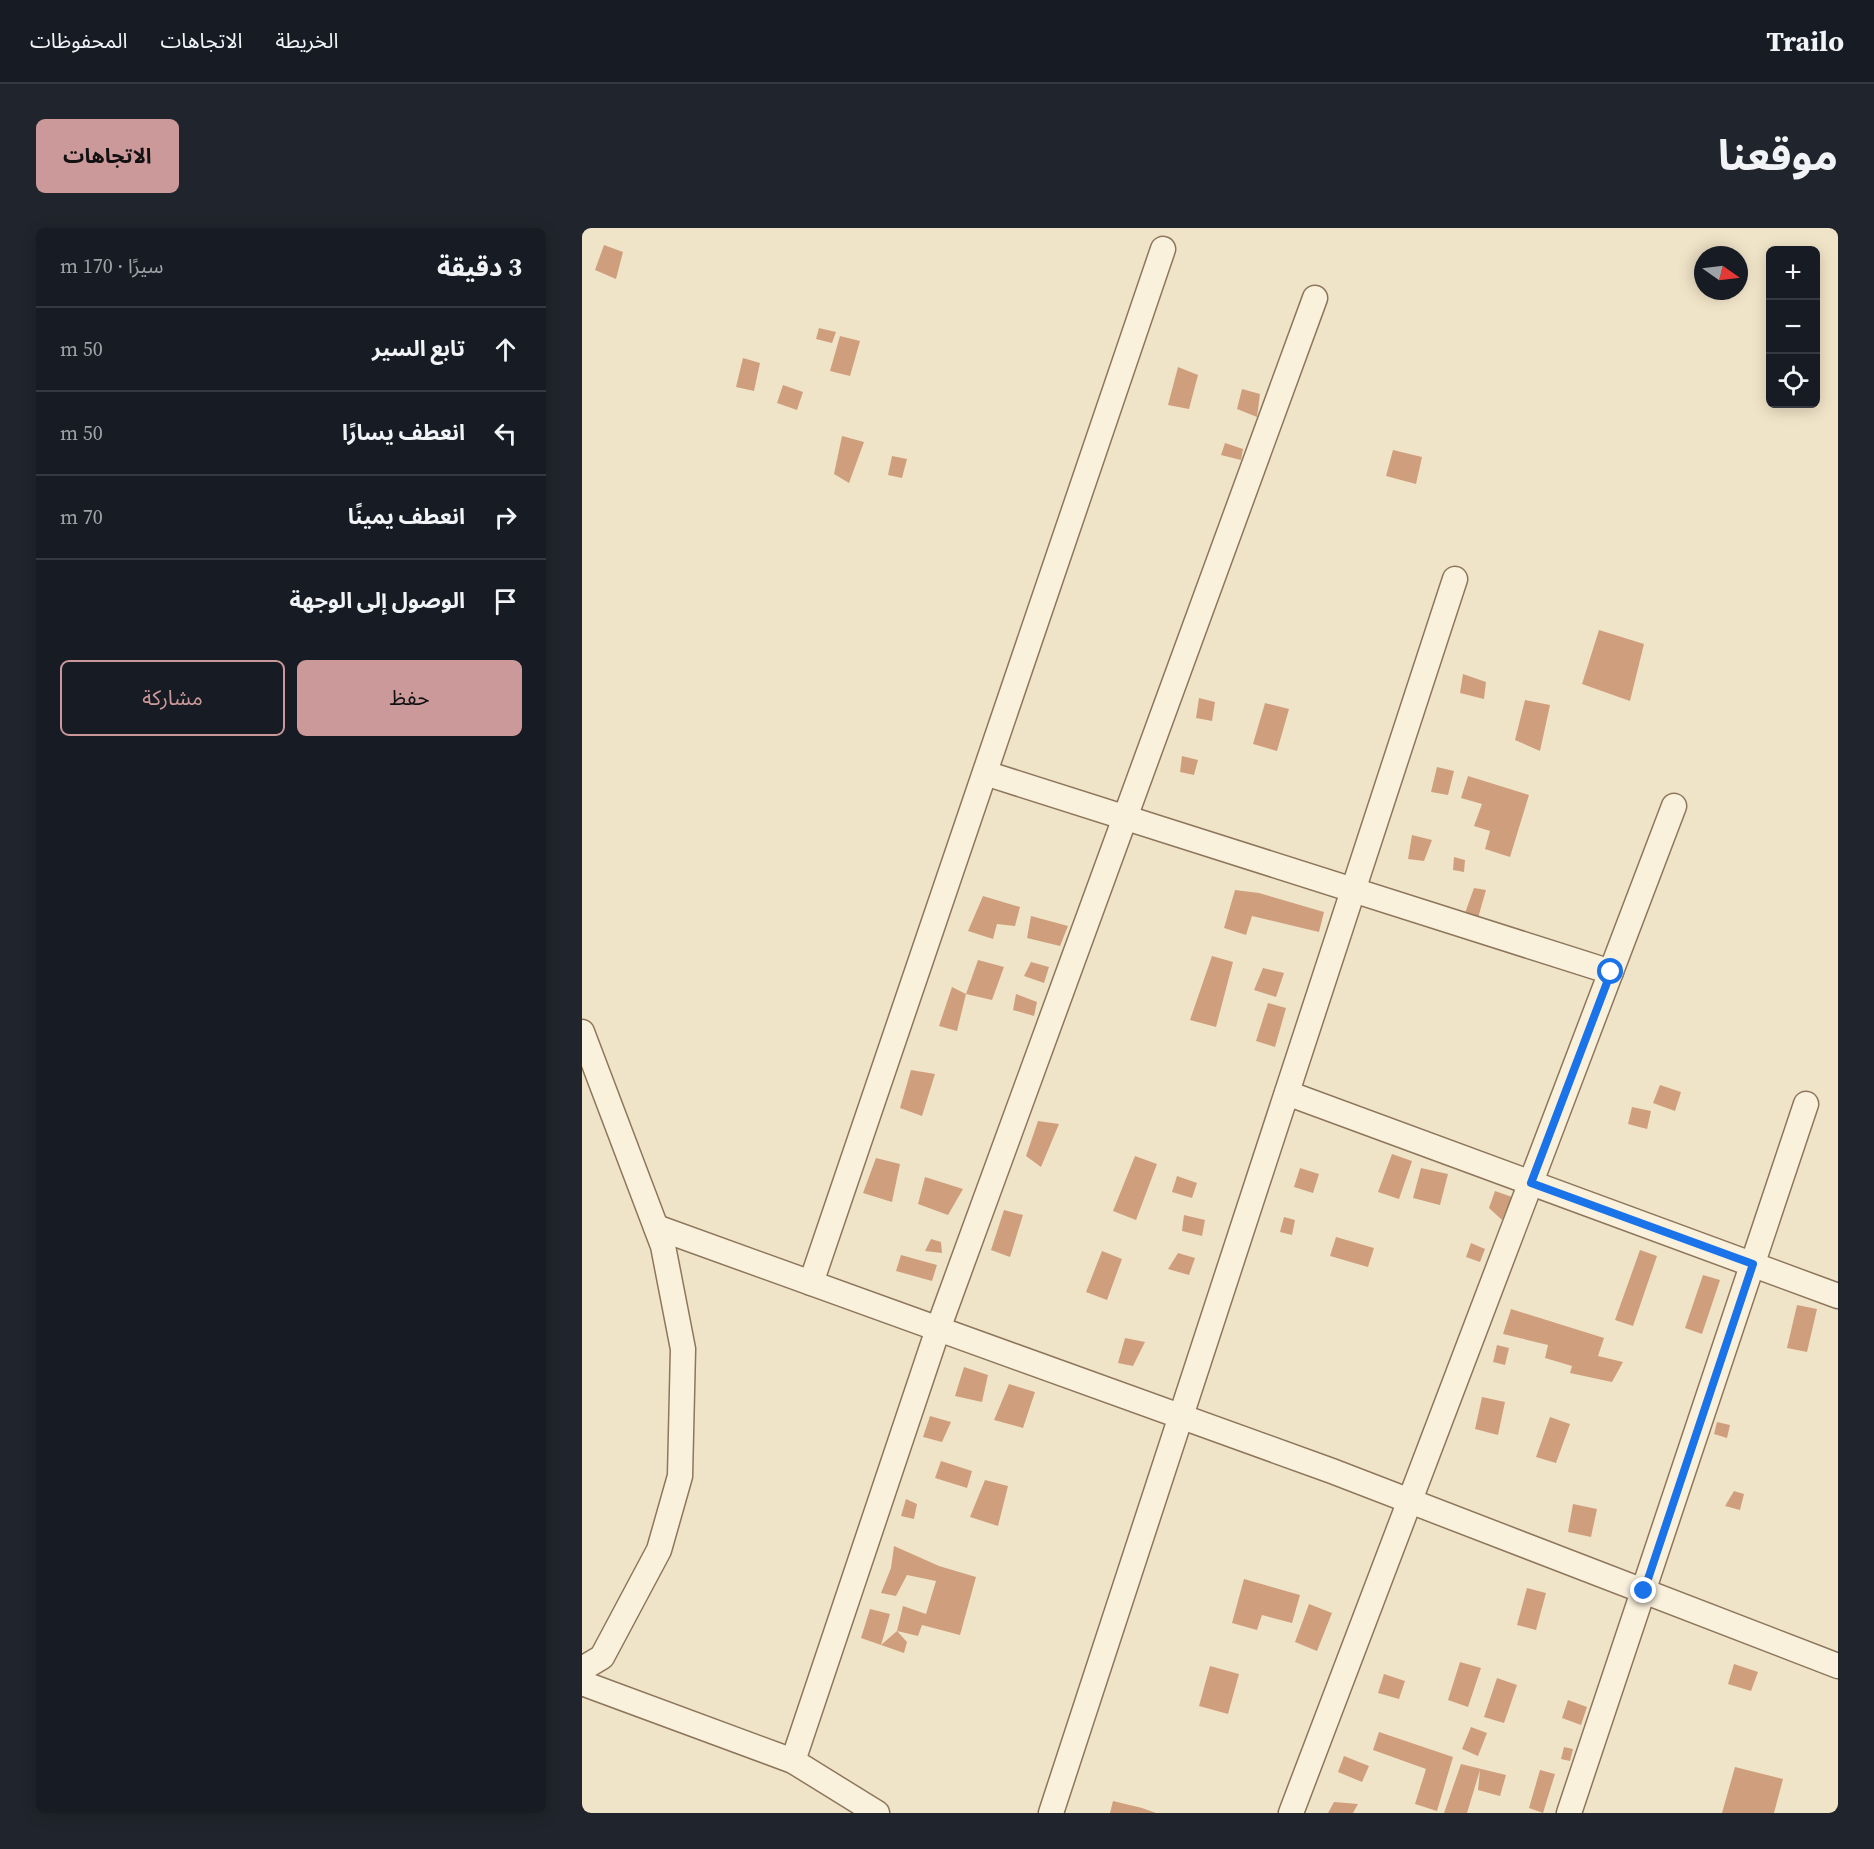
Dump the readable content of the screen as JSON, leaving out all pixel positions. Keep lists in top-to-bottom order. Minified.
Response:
{"north":"right","page":{"header":"Trailo","nav":["الخريطة","الاتجاهات","المحفوظات"],"title":"موقعنا","buttons":["الاتجاهات",["حفظ","مشاركة"]],"heading":["3 دقيقة","سيرًا · 170 m"],"map_buttons":["+","−"],"list":[["تابع السير","50 m"],["انعطف يسارًا","50 m"],["انعطف يمينًا","70 m"],"الوصول إلى الوجهة"]}}
